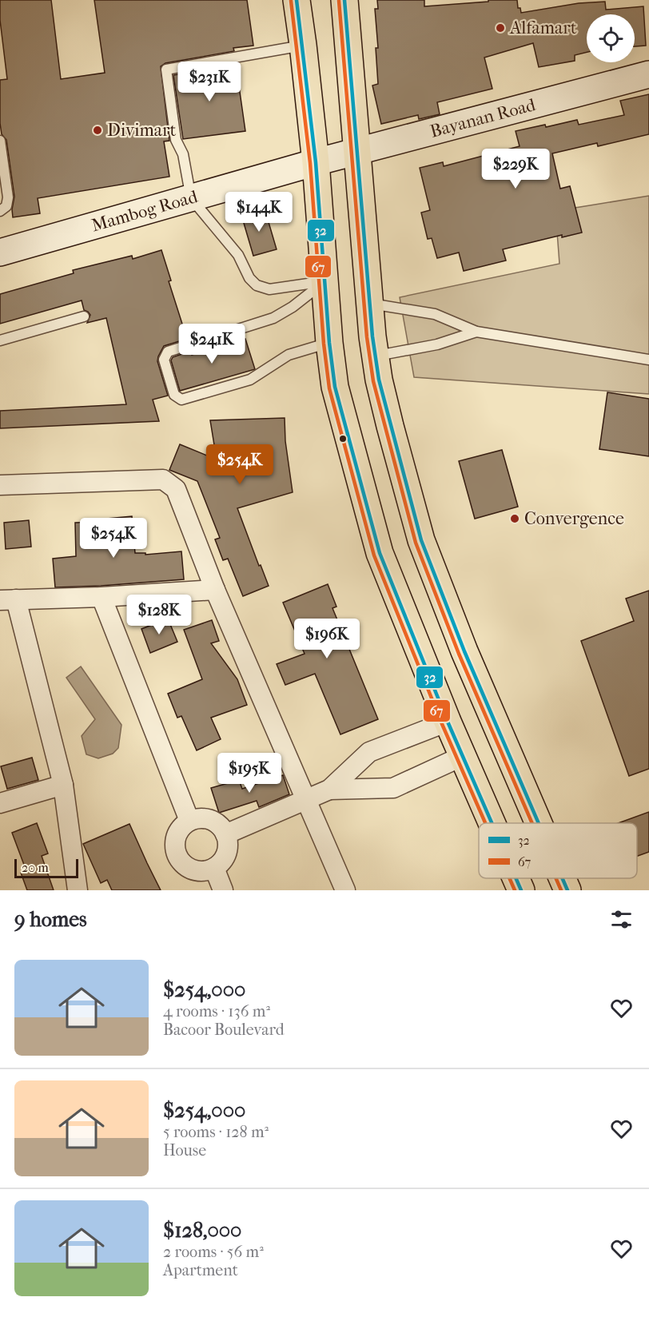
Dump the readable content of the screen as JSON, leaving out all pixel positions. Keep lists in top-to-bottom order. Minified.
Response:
{"streets":{"main road":["Bayanan Road","Mambog Road"]},"crossings":[["Bayanan Road","Mambog Road"]],"places":["Alfamart","Divimart","Convergence"],"lines":["transit line 32","transit line 67"],"legend":["32","67"],"scale_bar":"20 m","page":{"price":["$231K","$229K","$144K","$241K","$254K","$254K","$128K","$196K","$195K"],"scale":"20 m","heading":"9 homes","list":[{"name":"$254,000","note":"4 rooms · 136 m² · Bacoor Boulevard"},{"name":"$254,000","note":"5 rooms · 128 m² · House"},{"name":"$128,000","note":"2 rooms · 56 m² · Apartment"}]}}
